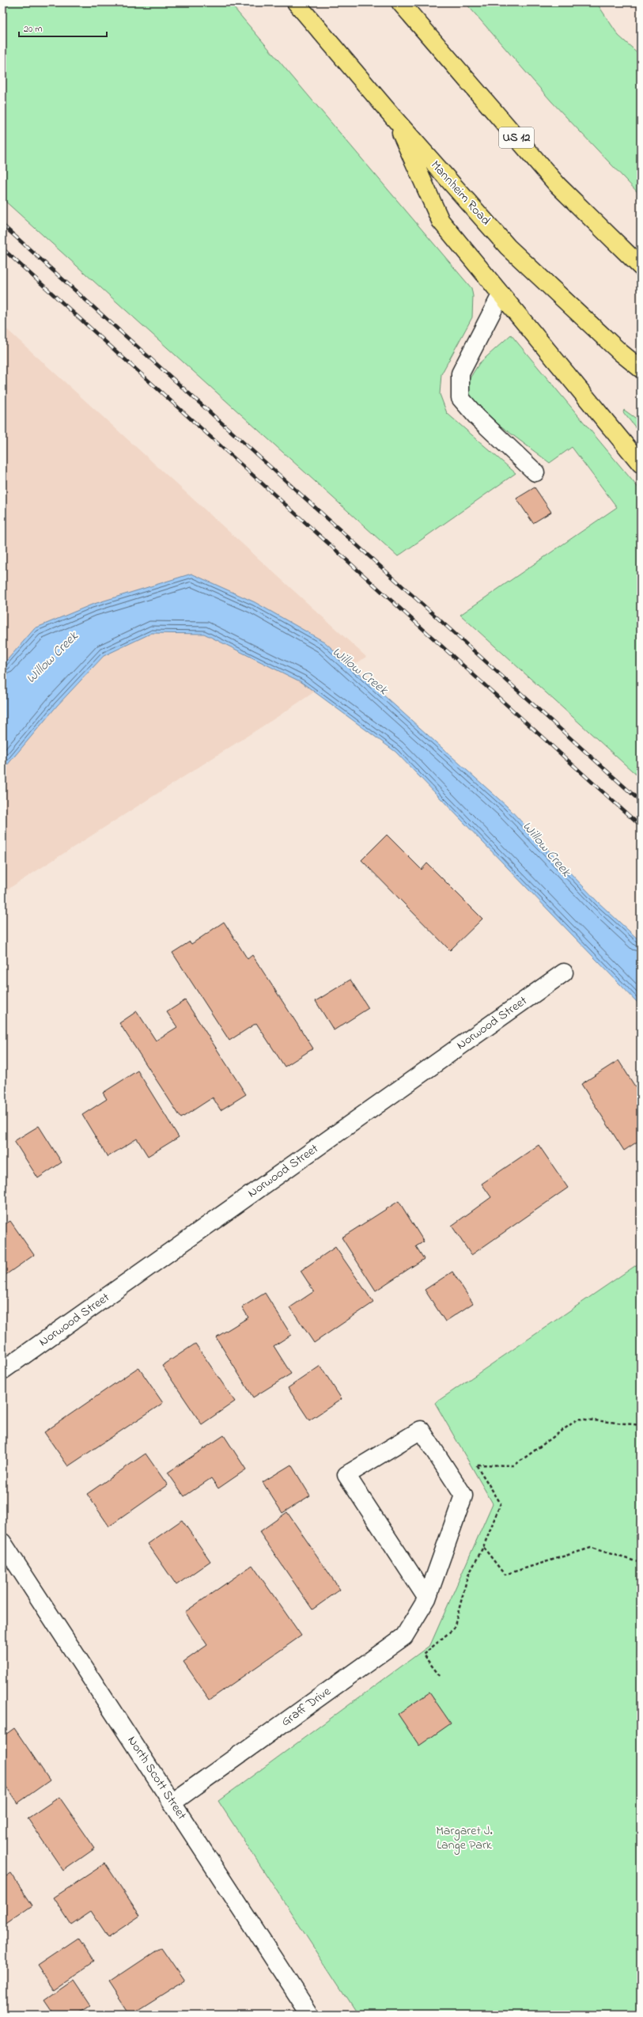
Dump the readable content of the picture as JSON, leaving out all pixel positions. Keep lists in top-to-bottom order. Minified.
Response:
{"streets":{"main road":["US 12","Mannheim Road"],"street":["Norwood Street","Graff Drive","North Scott Street"]},"crossings":[["Graff Drive","North Scott Street"]],"water":["Willow Creek"],"parks":["Margaret J. Lange Park"],"scale_bar":"20 m"}
